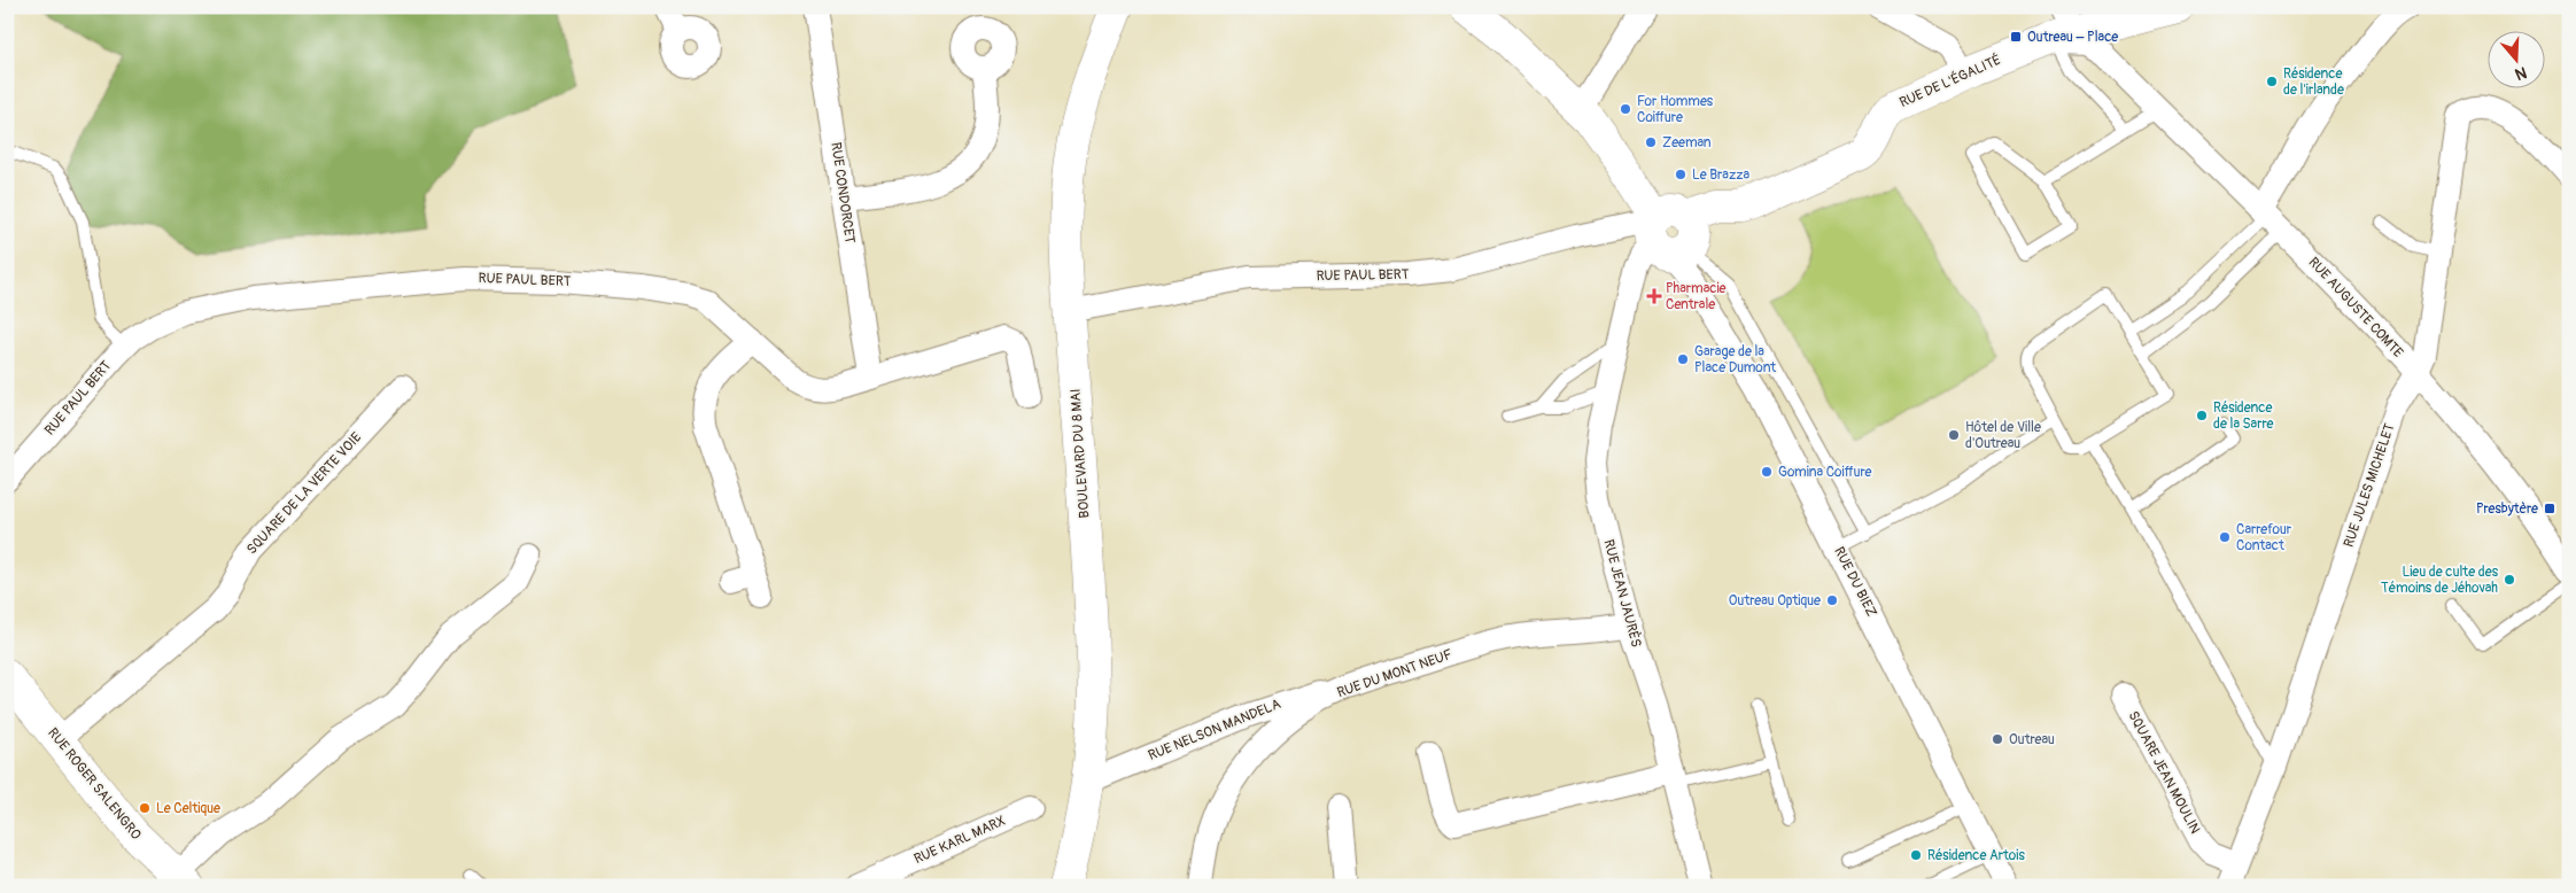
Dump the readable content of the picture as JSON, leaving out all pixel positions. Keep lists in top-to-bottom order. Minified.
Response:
{"streets":{"street":["RUE DE L'ÉGALITÉ","RUE CONDORCET","RUE PAUL BERT","RUE AUGUSTE COMTE","BOULEVARD DU 8 MAI","RUE JULES MICHELET","SQUARE DE LA VERTE VOIE","RUE DU BIEZ","RUE JEAN JAURÈS","RUE DU MONT NEUF","RUE NELSON MANDELA","SQUARE JEAN MOULIN","RUE ROGER SALENGRO","RUE KARL MARX"]},"crossings":[["RUE DE L'ÉGALITÉ","RUE PAUL BERT"],["RUE DE L'ÉGALITÉ","RUE AUGUSTE COMTE"],["RUE DE L'ÉGALITÉ","RUE DU BIEZ"],["RUE DE L'ÉGALITÉ","RUE JEAN JAURÈS"],["RUE CONDORCET","RUE PAUL BERT"],["RUE PAUL BERT","BOULEVARD DU 8 MAI"],["RUE PAUL BERT","RUE DU BIEZ"],["RUE PAUL BERT","RUE JEAN JAURÈS"],["RUE AUGUSTE COMTE","RUE JULES MICHELET"],["BOULEVARD DU 8 MAI","RUE NELSON MANDELA"],["RUE JULES MICHELET","SQUARE JEAN MOULIN"],["SQUARE DE LA VERTE VOIE","RUE ROGER SALENGRO"],["RUE DU BIEZ","RUE JEAN JAURÈS"],["RUE JEAN JAURÈS","RUE DU MONT NEUF"],["RUE DU MONT NEUF","RUE NELSON MANDELA"]],"places":{"transit":["Outreau – Place","Presbytère"],"other":["Résidence de l'irlande","For Hommes Coiffure","Zeeman","Le Brazza","Garage de la Place Dumont","Résidence de la Sarre","Hôtel de Ville d'Outreau","Gomina Coiffure","Carrefour Contact","Lieu de culte des Témoins de Jéhovah","Outreau Optique","Outreau","Le Celtique","Résidence Artois"],"health":["Pharmacie Centrale"]},"north":"bottom"}
